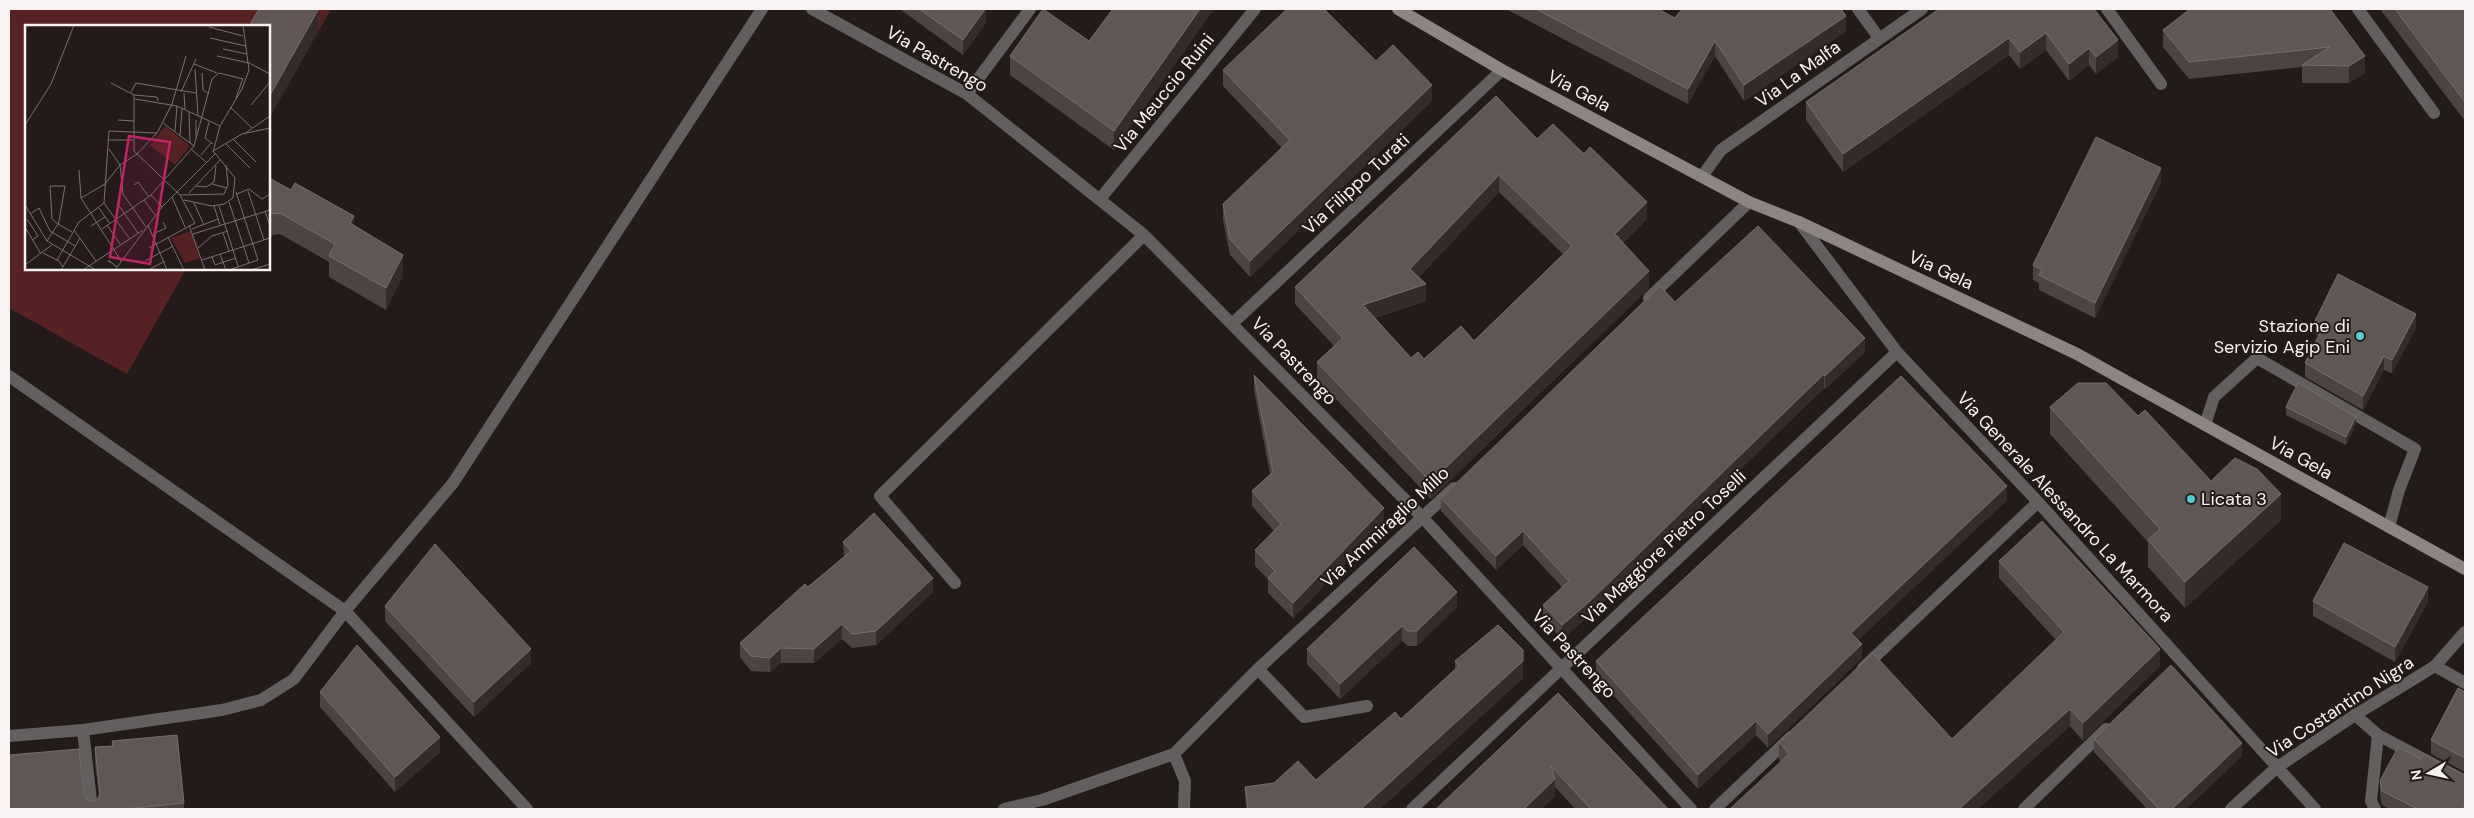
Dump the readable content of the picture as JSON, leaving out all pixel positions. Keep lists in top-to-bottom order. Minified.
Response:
{"streets":{"main road":["Via Gela"],"street":["Via Pastrengo","Via La Malfa","Via Meuccio Ruini","Via Filippo Turati","Via Generale Alessandro La Marmora","Via Ammiraglio Millo","Via Maggiore Pietro Toselli","Via Costantino Nigra"]},"crossings":[["Via Pastrengo","Via Meuccio Ruini"],["Via Pastrengo","Via Filippo Turati"],["Via Pastrengo","Via Ammiraglio Millo"],["Via Pastrengo","Via Maggiore Pietro Toselli"],["Via La Malfa","Via Gela"],["Via Gela","Via Filippo Turati"],["Via Gela","Via Generale Alessandro La Marmora"],["Via Generale Alessandro La Marmora","Via Maggiore Pietro Toselli"],["Via Generale Alessandro La Marmora","Via Costantino Nigra"]],"places":["Stazione di Servizio Agip Eni","Licata 3"],"north":"left"}
